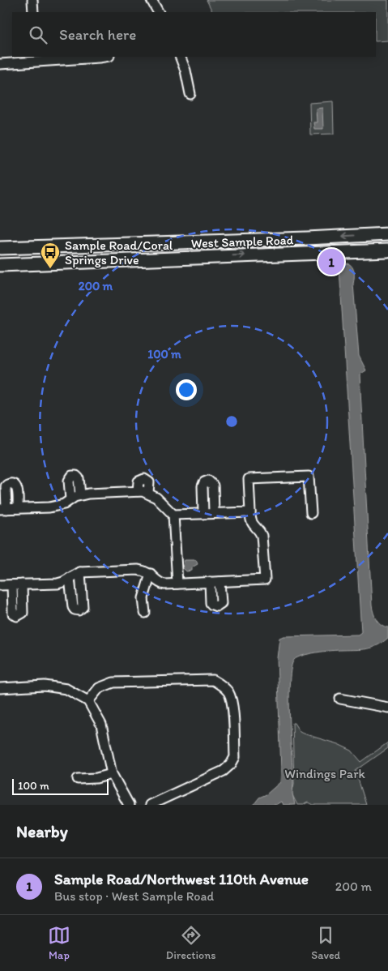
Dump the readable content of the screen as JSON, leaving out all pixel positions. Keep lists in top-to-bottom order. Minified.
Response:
{"streets":{"main road":["West Sample Road"]},"parks":["Windings Park"],"places":{"bus stop":["Sample Road/Coral Springs Drive"]},"scale_bar":"100 m","page":{"search":"Search here","pins":"1","scale":"100 m","heading":"Nearby","list":[{"mark":"1","name":"Sample Road/Northwest 110th Avenue","note":"Bus stop · West Sample Road","value":"200 m"}],"nav":["Map","Directions","Saved"]},"rings":["200 m","100 m"]}
